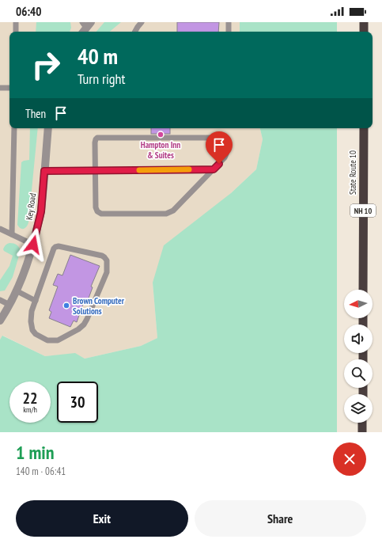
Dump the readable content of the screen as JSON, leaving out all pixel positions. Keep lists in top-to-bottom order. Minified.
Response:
{"streets":{"highway":["State Route 10","NH 10"],"street":["Key Road"]},"places":["Hampton Inn & Suites","Brown Computer Solutions"],"north":"left","page":{"status":"06:40","turn":["40 m","Turn right"],"then":"Then","speed":"22 km/h","limit":"30","heading":["1 min","140 m · 06:41"],"buttons":["Exit","Share"]}}
